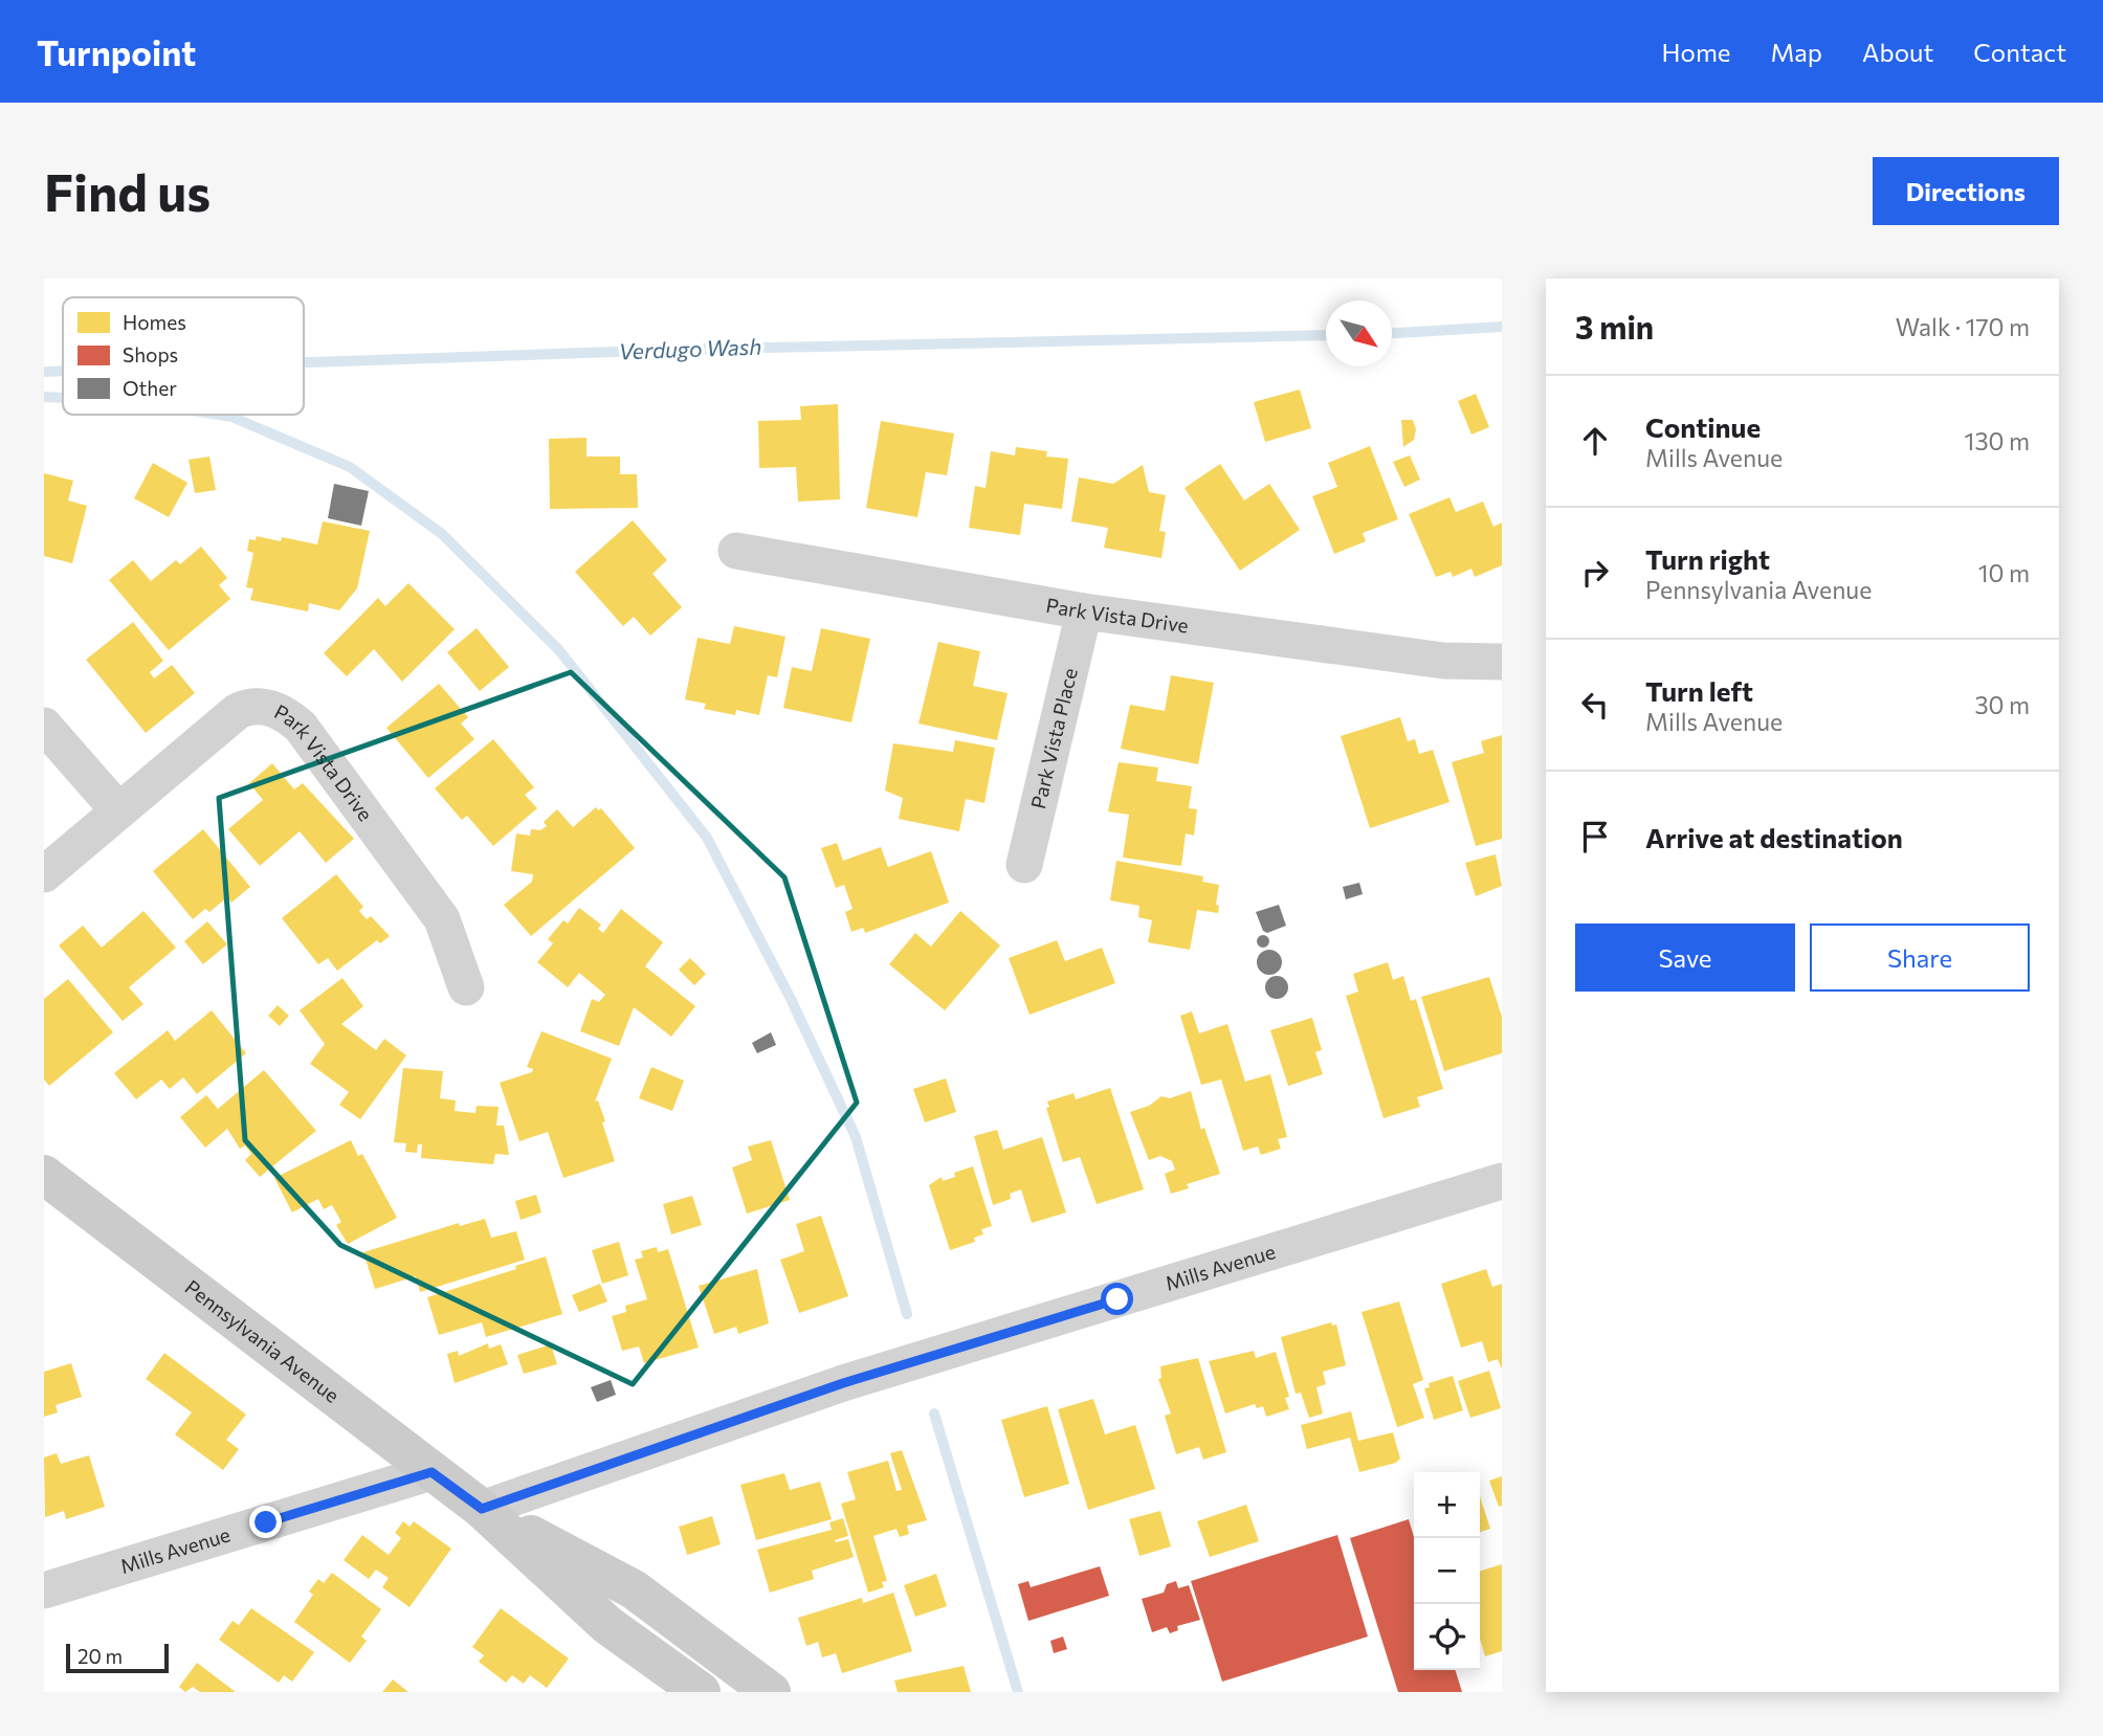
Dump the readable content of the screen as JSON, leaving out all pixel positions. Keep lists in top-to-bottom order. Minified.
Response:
{"streets":{"main road":["Pennsylvania Avenue"],"street":["Park Vista Drive","Park Vista Place","Mills Avenue"]},"crossings":[["Park Vista Drive","Park Vista Place"],["Mills Avenue","Pennsylvania Avenue"]],"water":["Verdugo Wash"],"legend":["Homes","Shops","Other"],"scale_bar":"20 m","north":"bottom right","page":{"header":"Turnpoint","nav":["Home","Map","About","Contact"],"buttons":["Directions",["Save","Share"]],"title":"Find us","heading":["3 min","Walk · 170 m"],"list":[["Continue","Mills Avenue","130 m"],["Turn right","Pennsylvania Avenue","10 m"],["Turn left","Mills Avenue","30 m"],"Arrive at destination"],"map_buttons":["+","−"],"scale":"20 m"}}
